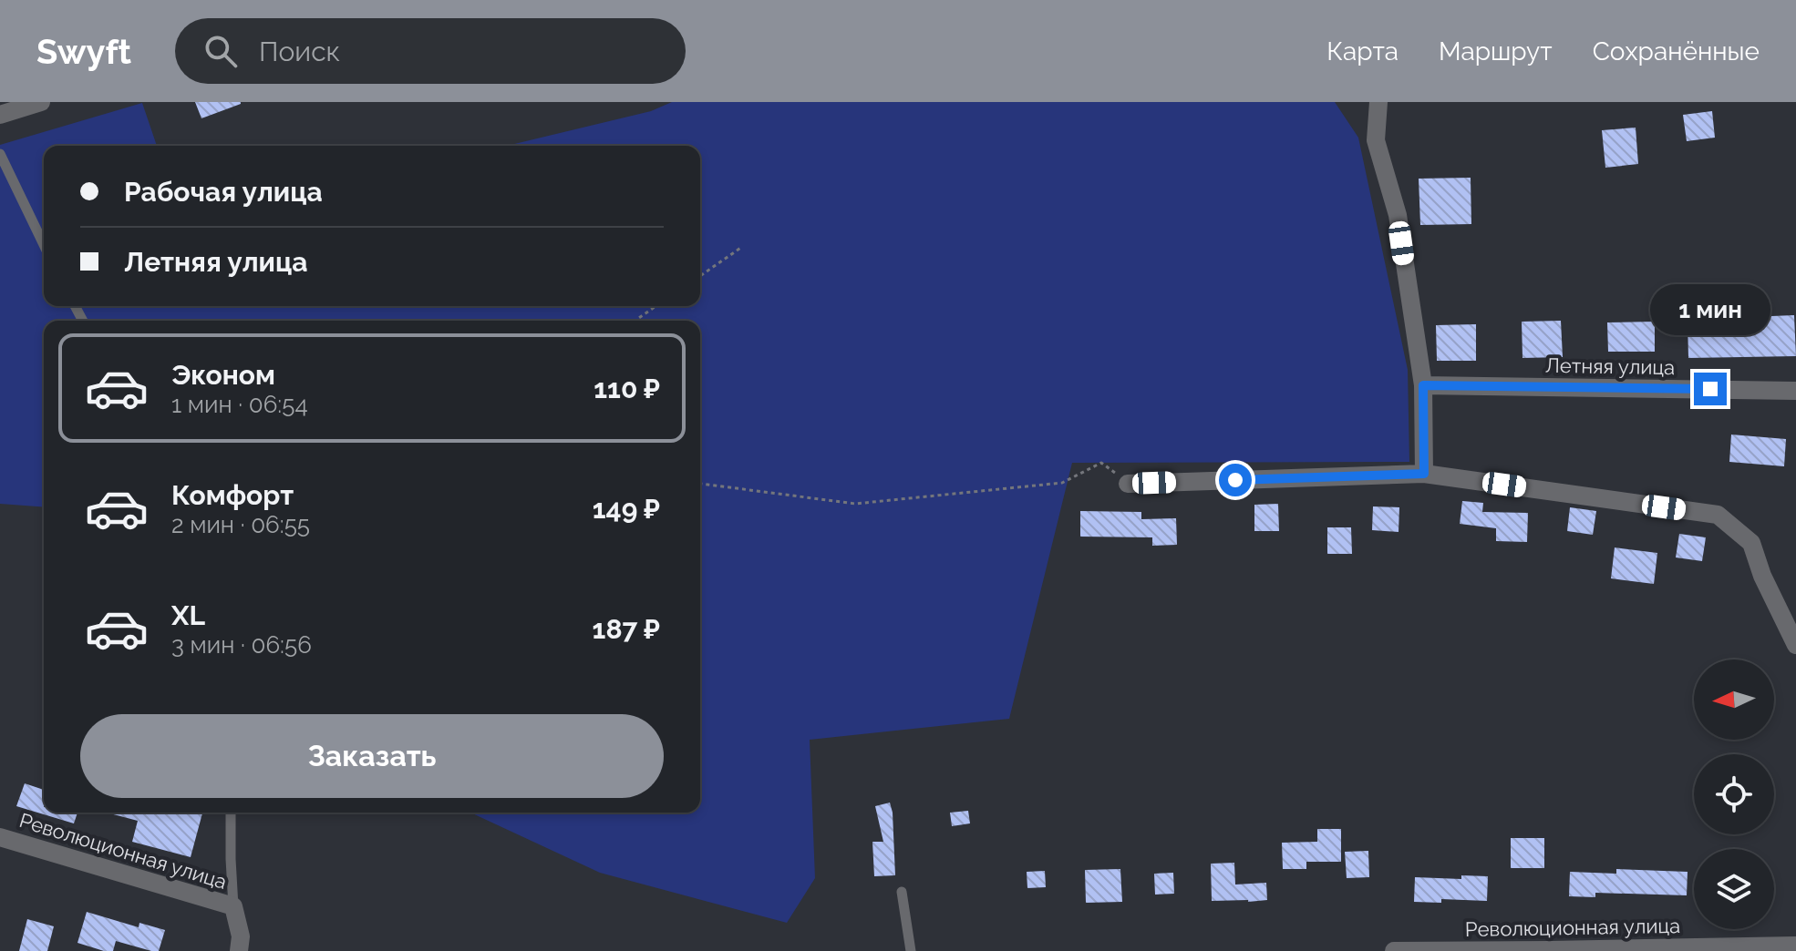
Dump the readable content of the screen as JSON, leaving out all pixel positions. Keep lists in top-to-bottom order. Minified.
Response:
{"streets":{"street":["Летняя улица","Революционная улица"]},"north":"left","page":{"header":"Swyft","search":"Поиск","nav":["Карта","Маршрут","Сохранённые"],"banner":["Рабочая улица","Летняя улица"],"bubble":"1 мин","list":[{"name":"Эконом","note":"1 мин · 06:54","value":"110 ₽"},{"name":"Комфорт","note":"2 мин · 06:55","value":"149 ₽"},{"name":"XL","note":"3 мин · 06:56","value":"187 ₽"}],"buttons":"Заказать"}}
